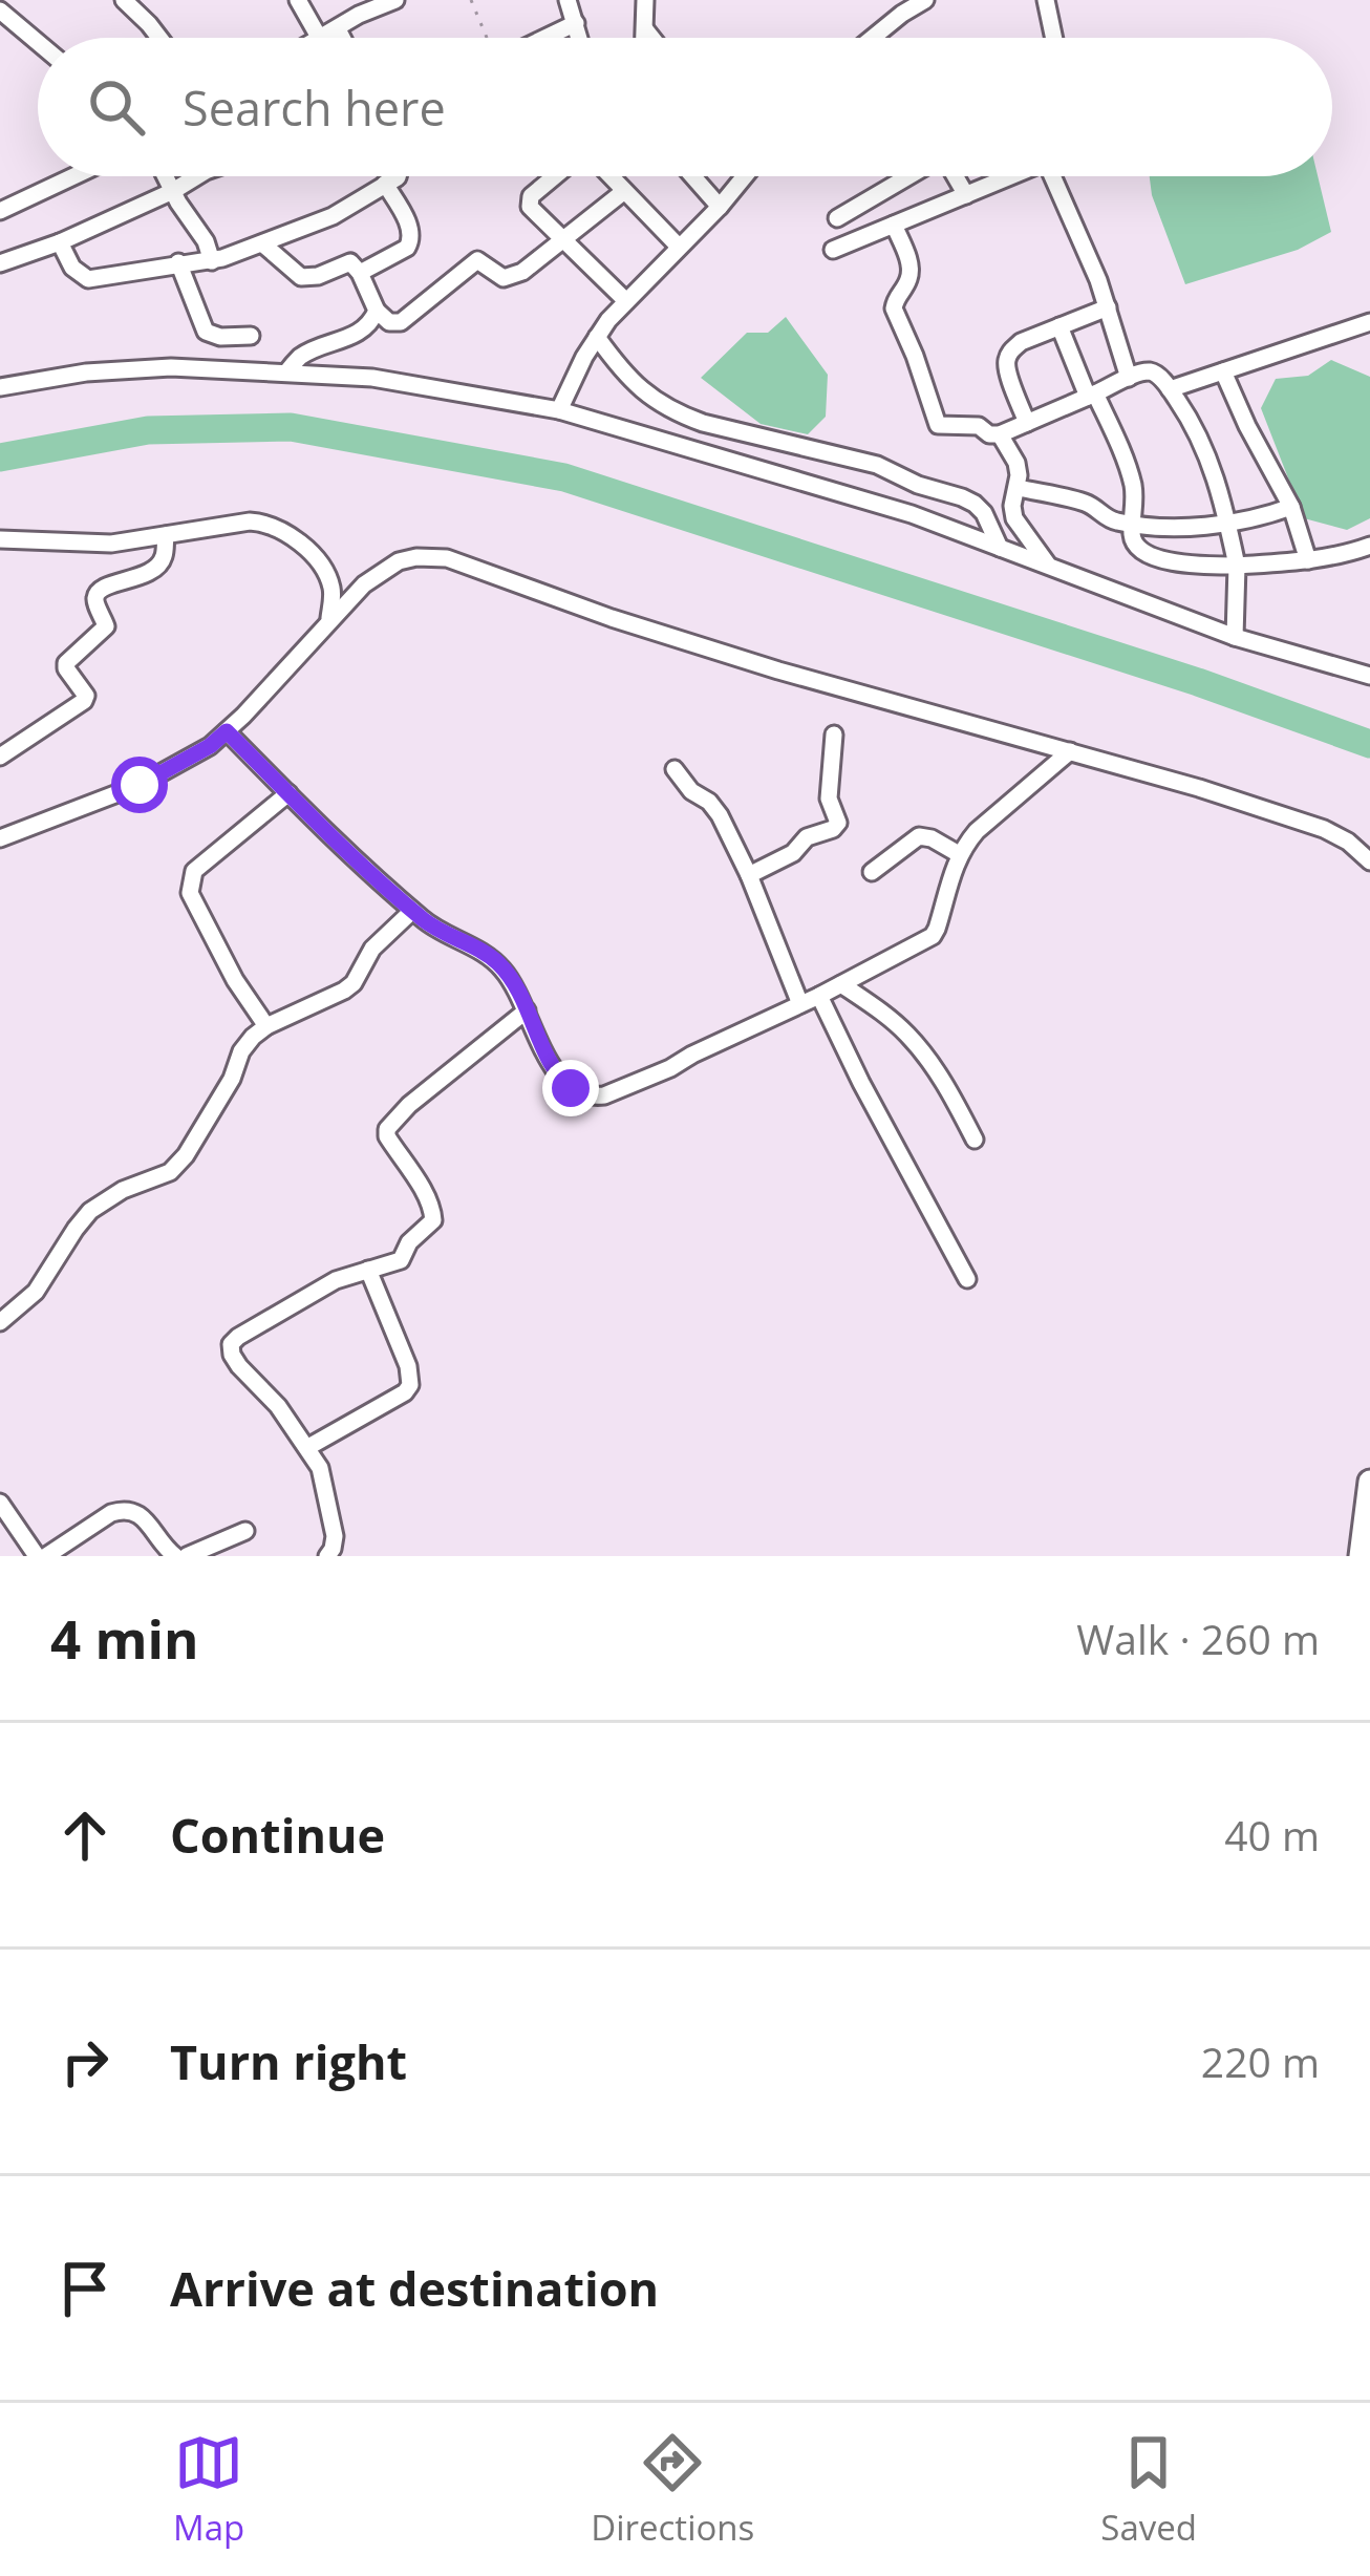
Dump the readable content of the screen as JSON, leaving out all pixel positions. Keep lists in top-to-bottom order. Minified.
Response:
{"page":{"search":"Search here","heading":["4 min","Walk · 260 m"],"list":[["Continue","40 m"],["Turn right","220 m"],"Arrive at destination"],"nav":["Map","Directions","Saved"]}}
